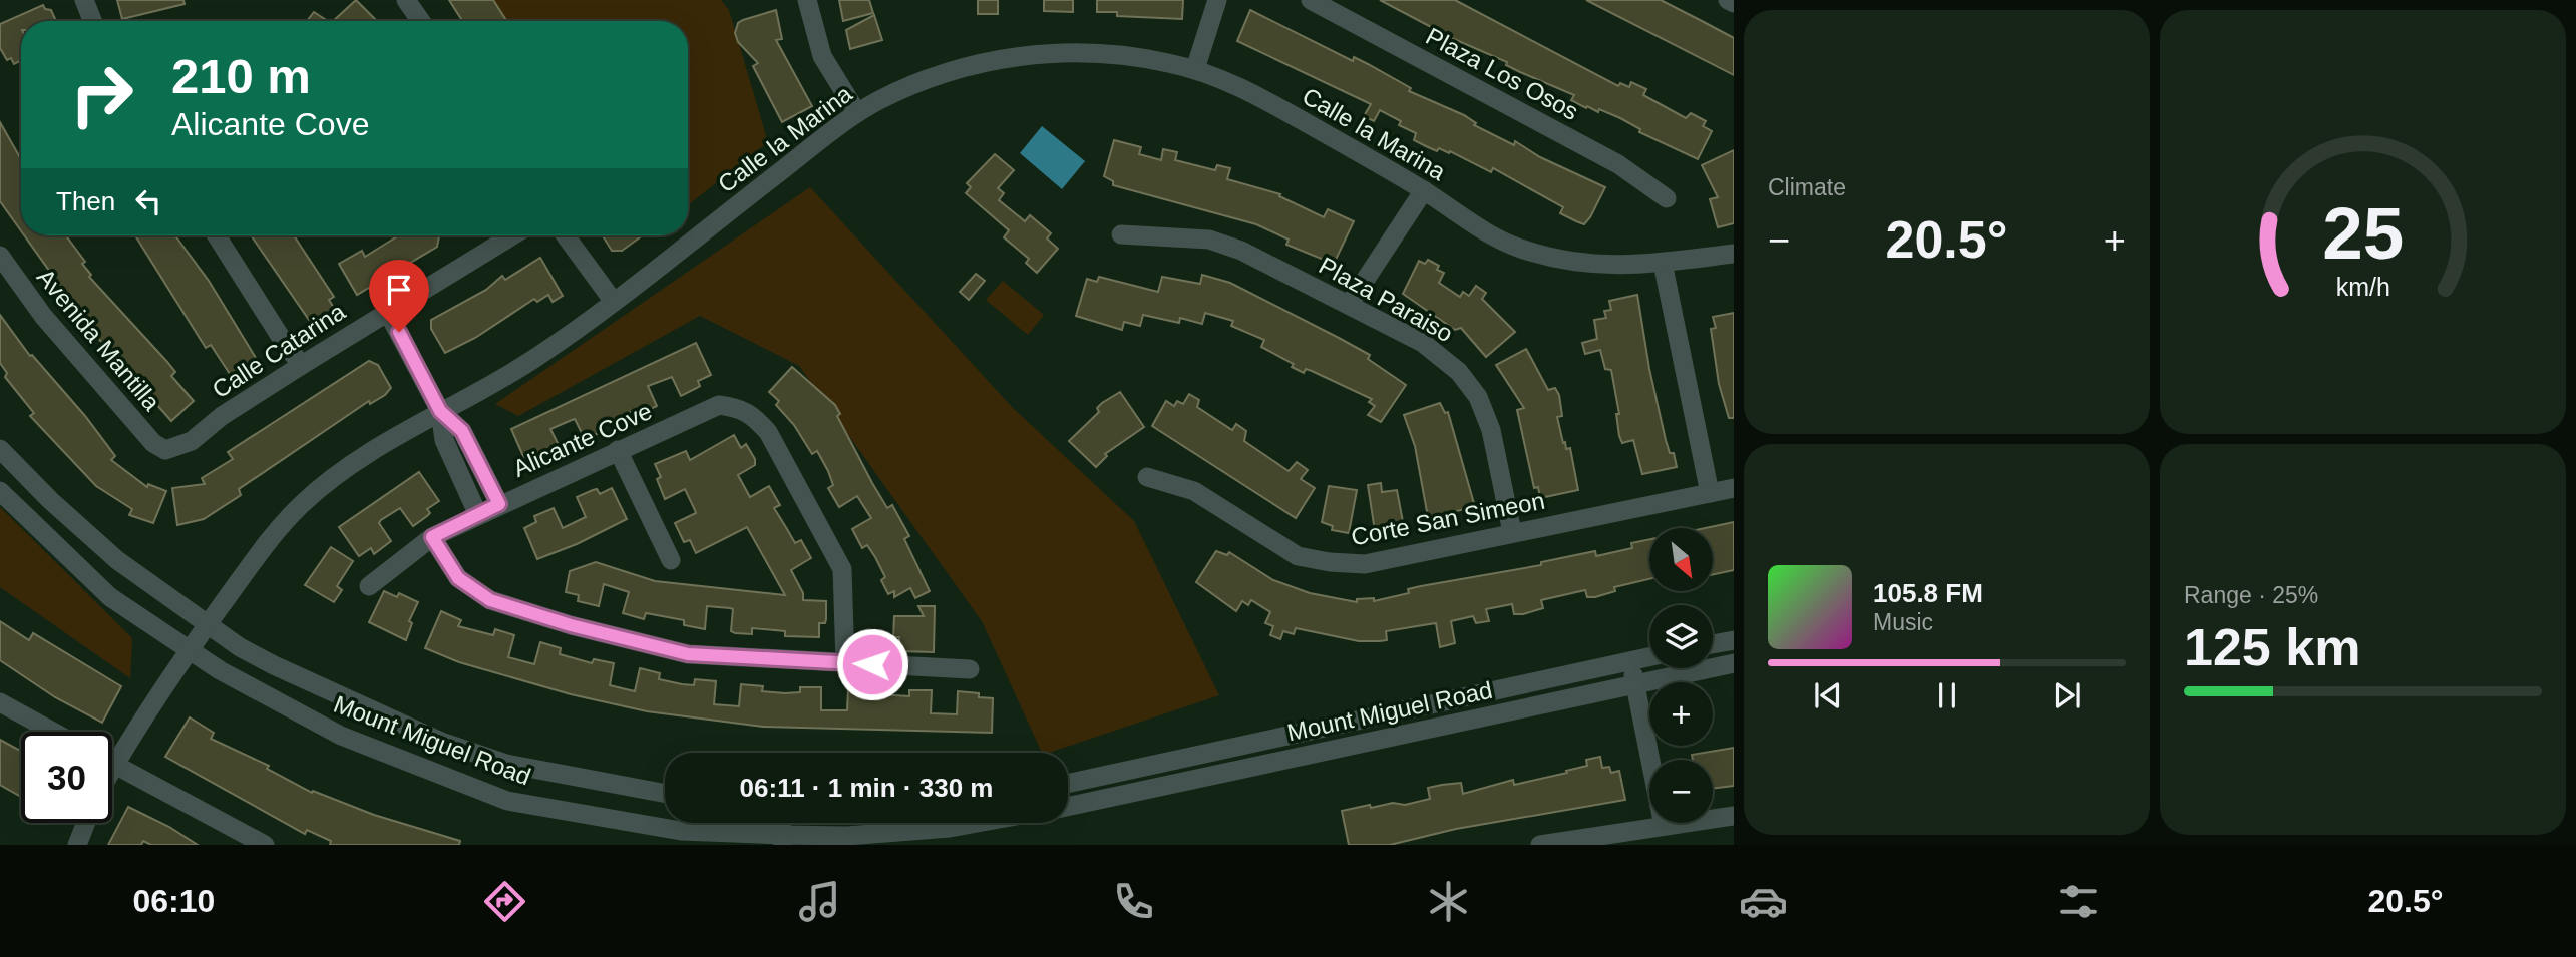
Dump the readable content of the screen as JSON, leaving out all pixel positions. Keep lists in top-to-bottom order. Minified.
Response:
{"streets":{"street":["Plaza Los Osos","Calle la Marina","Plaza Paraiso","Avenida Mantilla","Calle Catarina","Alicante Cove","Corte San Simeon","Mount Miguel Road"]},"crossings":[["Calle la Marina","Mount Miguel Road"],["Plaza Paraiso","Corte San Simeon"],["Avenida Mantilla","Calle Catarina"]],"north":"bottom right","page":{"tile":["Climate",["Range · 25%","125 km"]],"turn":["210 m","Alicante Cove"],"then":"Then","heat":["−","20.5°","+"],"map_buttons":["+","−"],"song":["105.8 FM","Music"],"limit":"30","trip":"06:11 · 1 min · 330 m","tabs":["06:10","20.5°"],"gauge":["25","km/h"]}}
